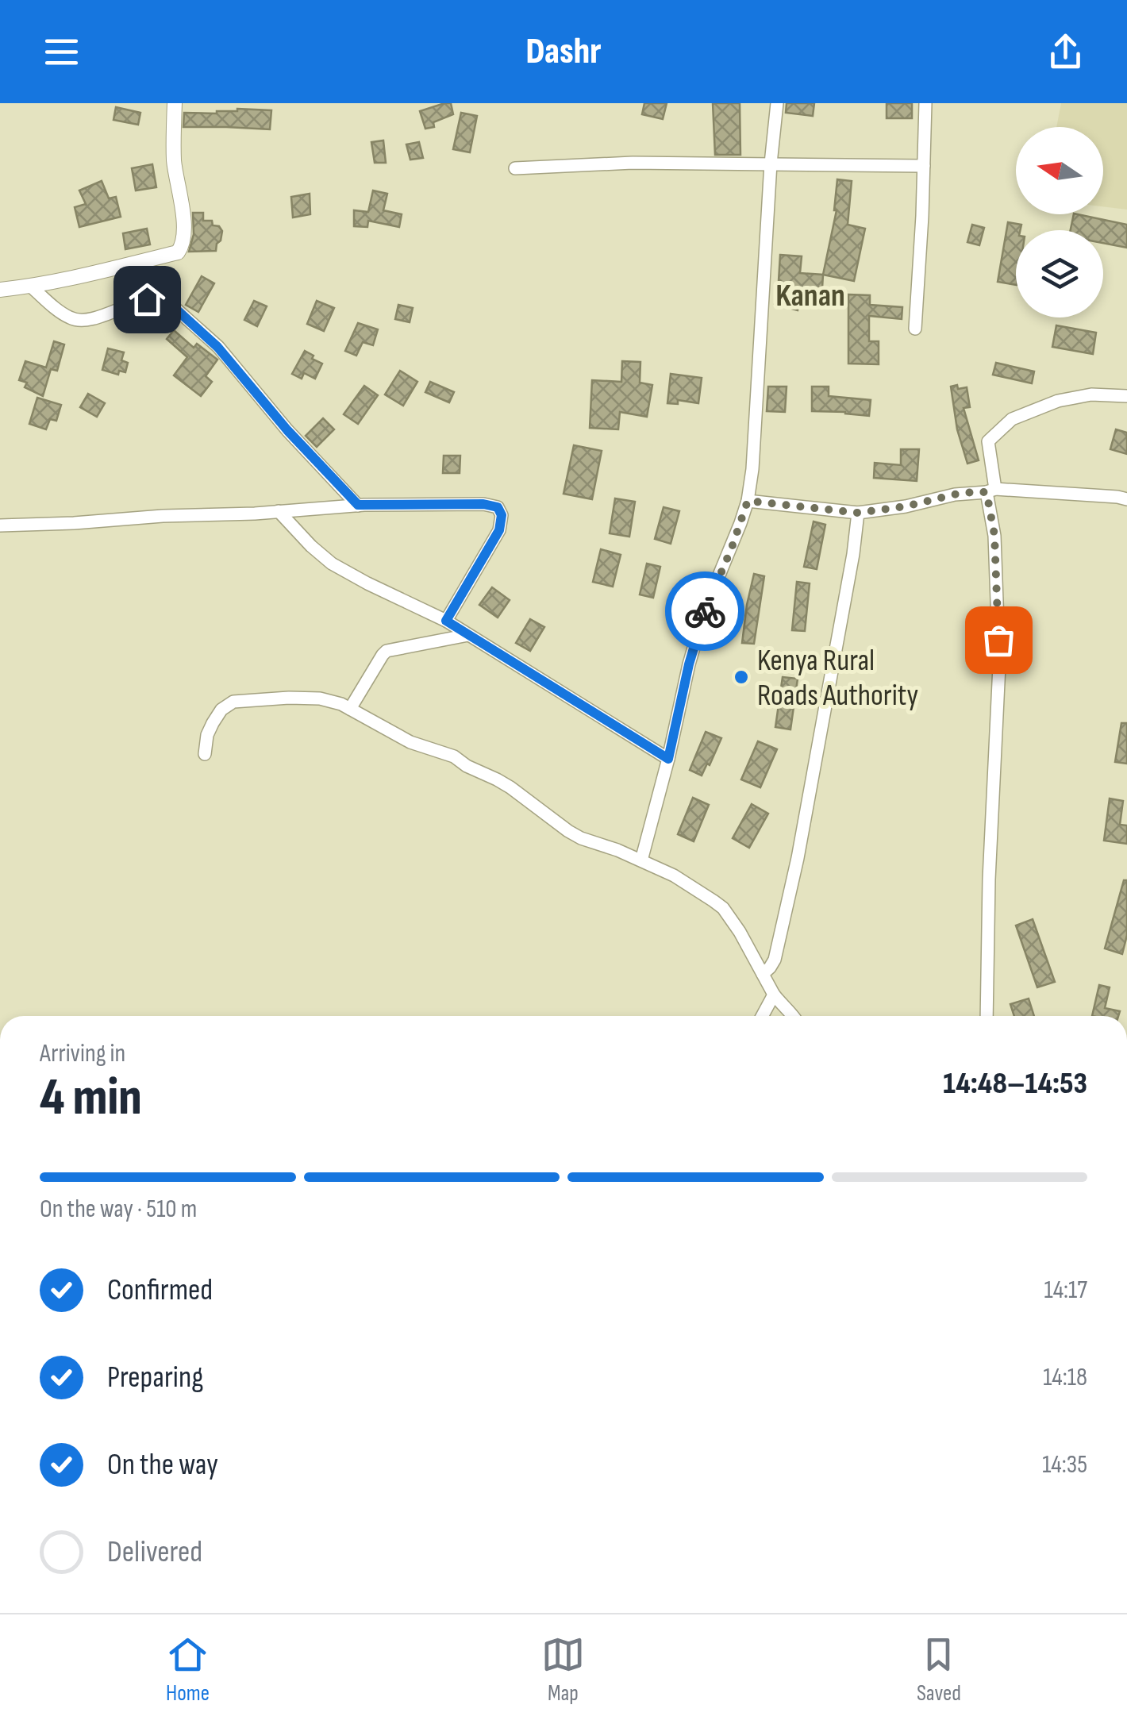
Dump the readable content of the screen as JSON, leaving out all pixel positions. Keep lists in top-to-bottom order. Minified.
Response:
{"districts":["Kanan"],"places":["Kenya Rural Roads Authority"],"north":"left","page":{"header":"Dashr","heading":["4 min","Arriving in","14:48–14:53"],"bar":"On the way · 510 m","list":[["Confirmed","14:17"],["Preparing","14:18"],["On the way","14:35"],"Delivered"],"tabs":["Home","Map","Saved"]}}
